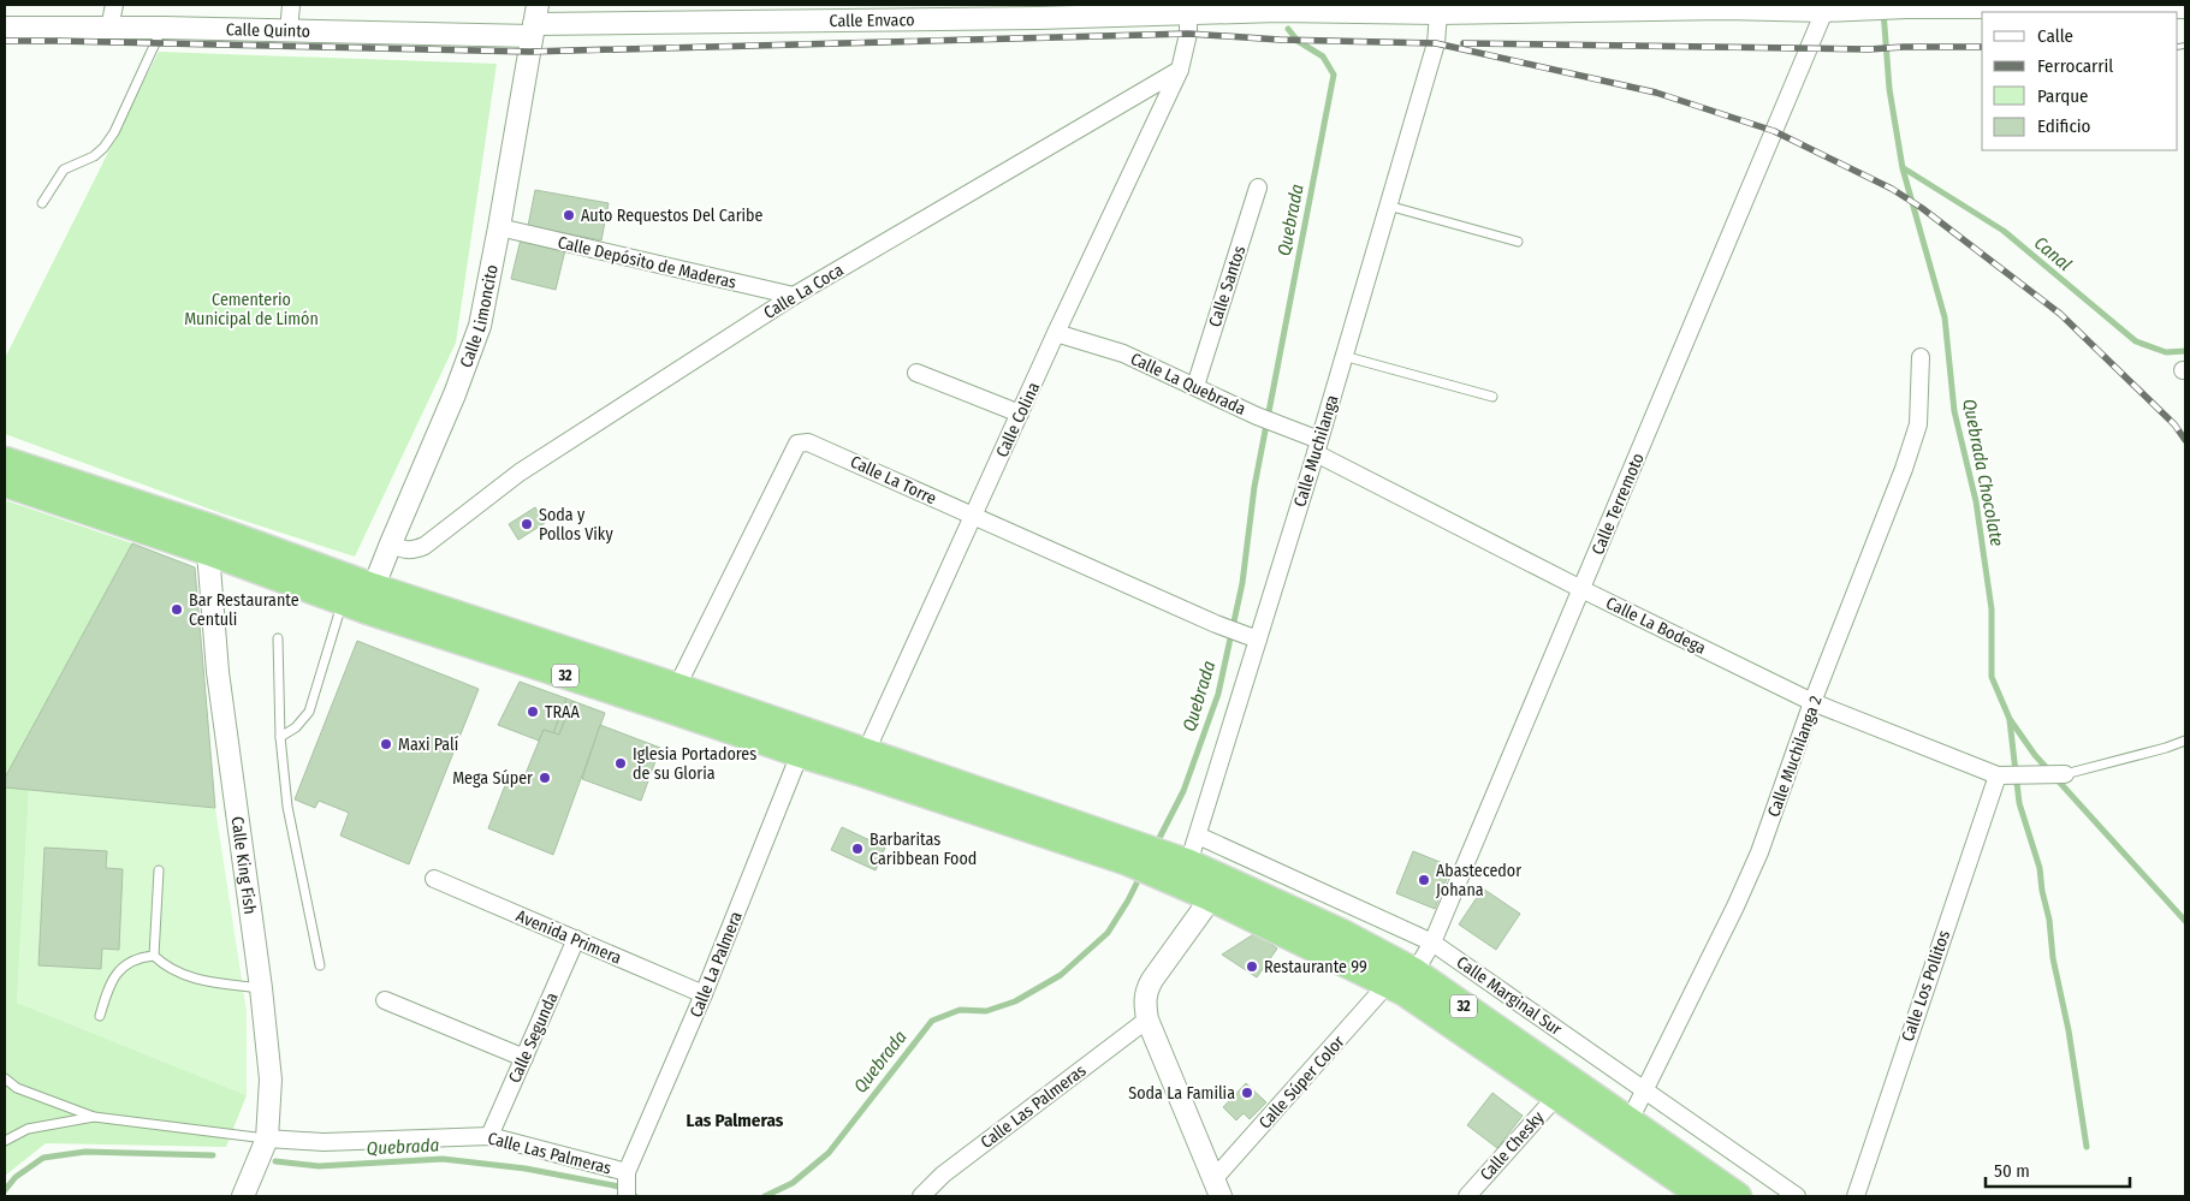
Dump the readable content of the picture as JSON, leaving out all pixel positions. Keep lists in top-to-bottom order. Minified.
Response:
{"streets":{"highway":["32"],"street":["Calle Envaco","Calle Quinto","Calle Depósito de Maderas","Calle Santos","Calle La Coca","Calle Limoncito","Calle La Quebrada","Calle Colina","Calle Muchilanga","Calle La Torre","Calle Terremoto","Calle La Bodega","Calle Muchilanga 2","Calle King Fish","Avenida Primera","Calle La Palmera","Calle Los Pollitos","Calle Marginal Sur","Calle Segunda","Calle Súper Color","Calle Las Palmeras","Calle Chesky"]},"crossings":[["Calle Envaco","Calle Quinto"],["Calle Envaco","Calle Limoncito"],["Calle Envaco","Calle Muchilanga"],["Calle Envaco","Calle Terremoto"],["Calle Quinto","Calle Limoncito"],["Calle Depósito de Maderas","Calle La Coca"],["Calle Depósito de Maderas","Calle Limoncito"],["Calle Santos","Calle La Quebrada"],["Calle La Coca","Calle Limoncito"],["Calle La Coca","Calle Colina"],["Calle Limoncito","32"],["Calle La Quebrada","Calle Colina"],["Calle La Quebrada","Calle Muchilanga"],["Calle La Quebrada","Calle La Bodega"],["Calle Colina","Calle La Torre"],["Calle Colina","32"],["Calle Muchilanga","Calle La Torre"],["Calle Muchilanga","Calle La Bodega"],["Calle Muchilanga","32"],["Calle Muchilanga","Calle Marginal Sur"],["Calle La Torre","32"],["Calle Terremoto","Calle La Bodega"],["Calle Terremoto","32"],["Calle Terremoto","Calle Marginal Sur"],["Calle Terremoto","Calle Súper Color"],["Calle La Bodega","Calle Muchilanga 2"],["Calle La Bodega","Calle Los Pollitos"],["32","Calle Muchilanga 2"],["32","Calle King Fish"],["32","Calle La Palmera"],["32","Calle Súper Color"],["32","Calle Chesky"],["Calle Muchilanga 2","Calle Marginal Sur"],["Calle King Fish","Calle Las Palmeras"],["Avenida Primera","Calle La Palmera"],["Avenida Primera","Calle Segunda"],["Calle La Palmera","Calle Las Palmeras"],["Calle Segunda","Calle Las Palmeras"]],"districts":["Las Palmeras"],"water":["Quebrada","Canal","Quebrada Chocolate"],"parks":["Cementerio Municipal de Limón"],"places":["Auto Requestos Del Caribe","Soda y Pollos Viky","Bar Restaurante Centuli","TRAA","Maxi Palí","Iglesia Portadores de su Gloria","Mega Súper","Barbaritas Caribbean Food","Abastecedor Johana","Restaurante 99","Soda La Familia"],"legend":["Calle","Ferrocarril","Parque","Edificio"],"scale_bar":"50 m"}
